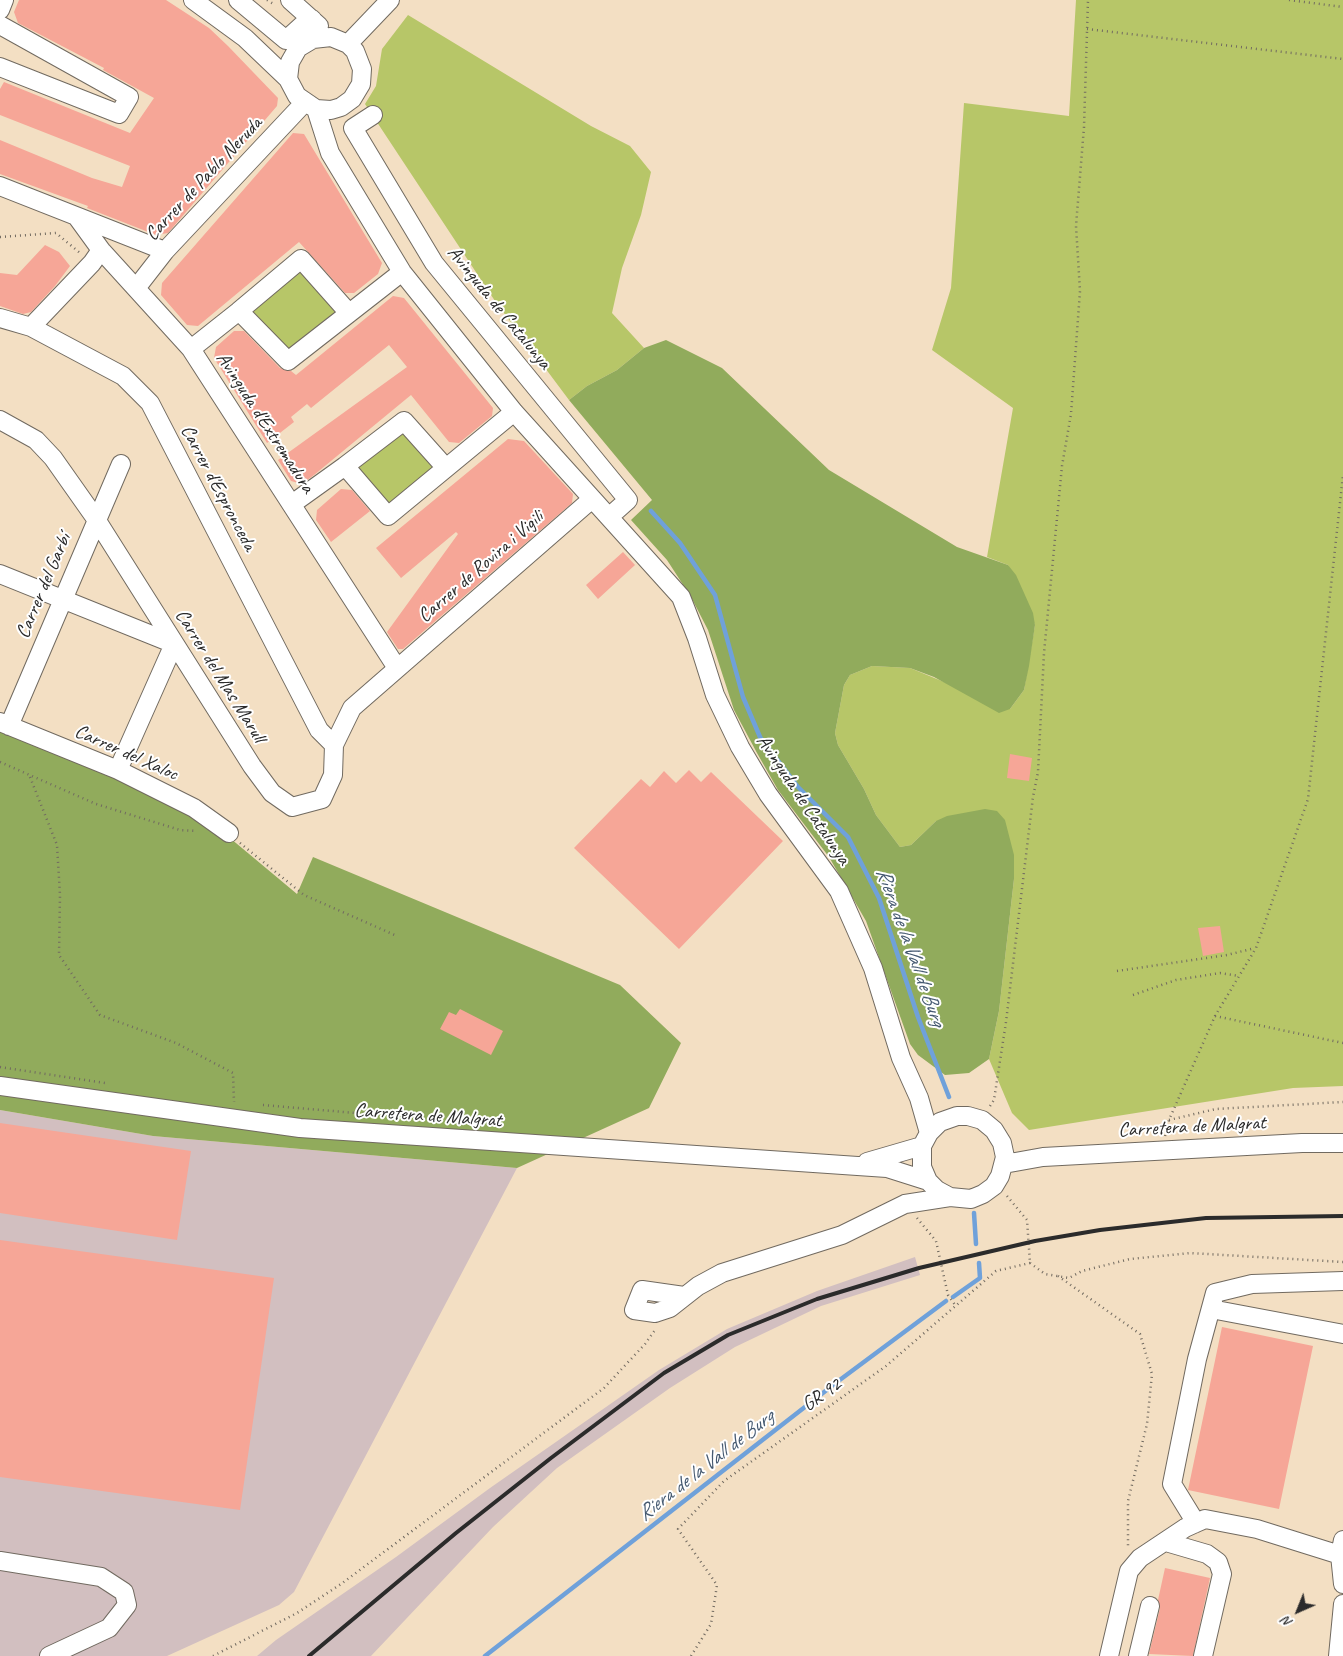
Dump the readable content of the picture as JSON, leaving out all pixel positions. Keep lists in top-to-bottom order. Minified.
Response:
{"streets":{"street":["Carrer de Pablo Neruda","Avinguda de Catalunya","Avinguda d'Extremadura","Carrer d'Espronceda","Carrer de Rovira i Vigili","Carrer del Garbí","Carrer del Mas Marull","Carrer del Xaloc","Carretera de Malgrat"],"path":["GR 92"]},"crossings":[["Carrer de Pablo Neruda","Avinguda de Catalunya"],["Carrer de Pablo Neruda","Avinguda d'Extremadura"],["Avinguda de Catalunya","Carrer de Rovira i Vigili"],["Avinguda de Catalunya","Carretera de Malgrat"],["Avinguda d'Extremadura","Carrer de Rovira i Vigili"],["Avinguda d'Extremadura","Carrer del Mas Marull"],["Carrer d'Espronceda","Carrer del Mas Marull"],["Carrer de Rovira i Vigili","Carrer del Mas Marull"],["Carrer del Garbí","Carrer del Mas Marull"],["Carrer del Garbí","Carrer del Xaloc"]],"water":["Riera de la Vall de Burg"],"north":"bottom left"}
